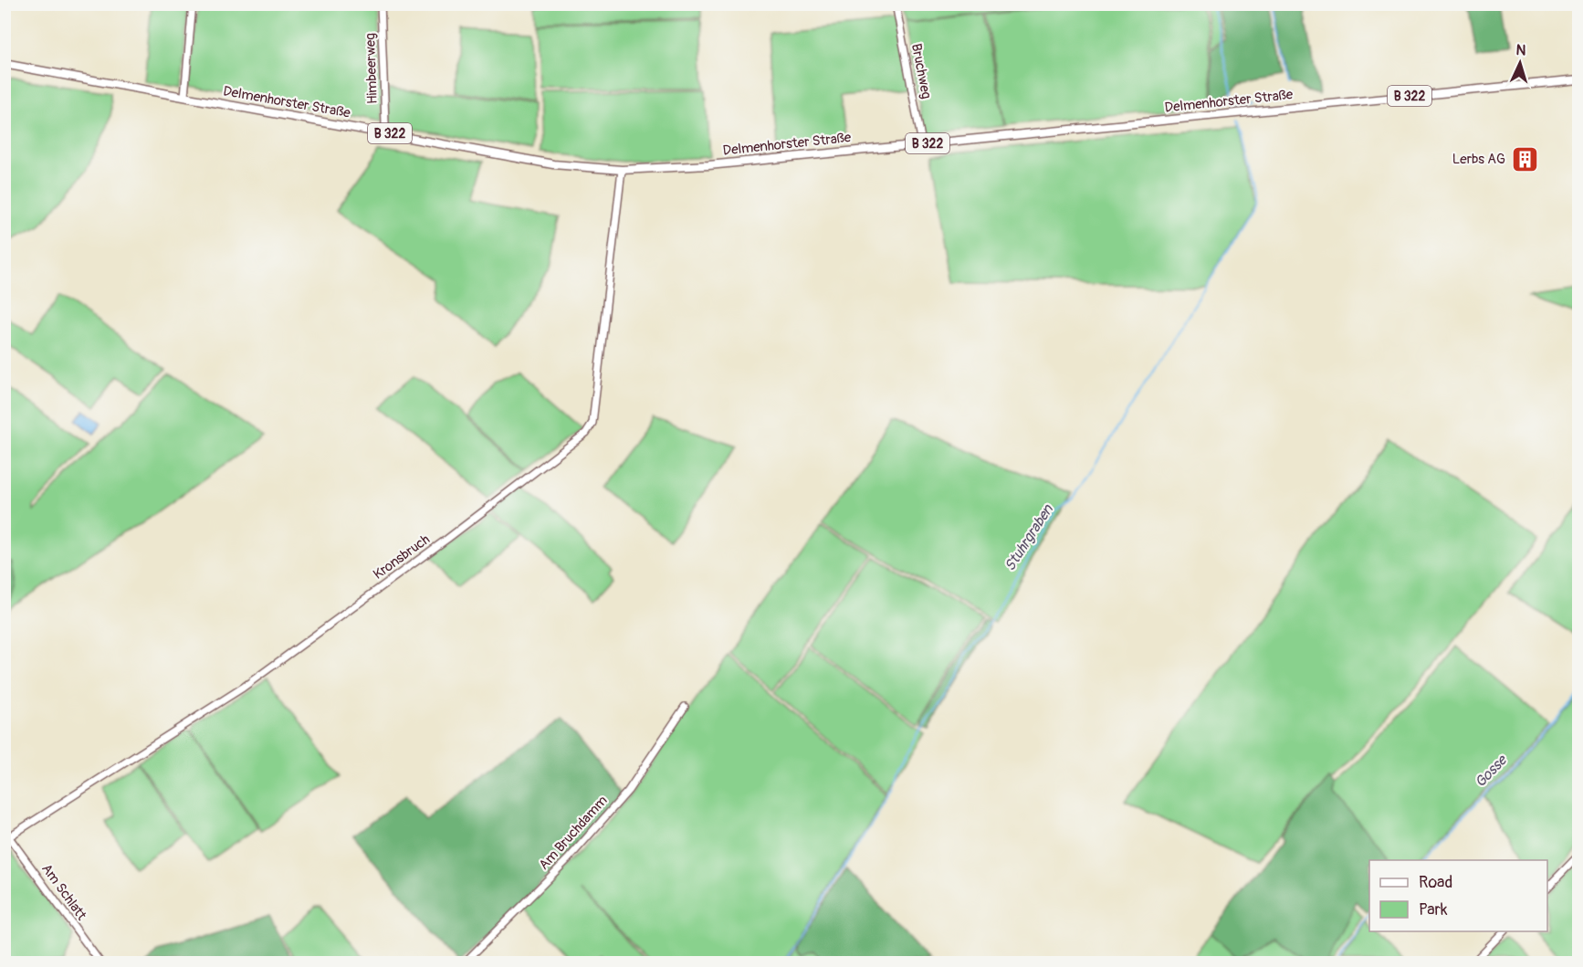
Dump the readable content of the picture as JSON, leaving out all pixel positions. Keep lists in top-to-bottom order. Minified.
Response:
{"streets":{"main road":["B 322","Delmenhorster Straße"],"street":["Himbeerweg","Bruchweg","Kronsbruch","Am Bruchdamm","Am Schlatt"]},"crossings":[["Himbeerweg","Delmenhorster Straße"],["Bruchweg","Delmenhorster Straße"],["Delmenhorster Straße","Kronsbruch"],["Kronsbruch","Am Schlatt"]],"water":["Stuhrgraben","Gosse"],"places":{"building":["Lerbs AG"]},"legend":["Road","Park"],"north":"top"}
